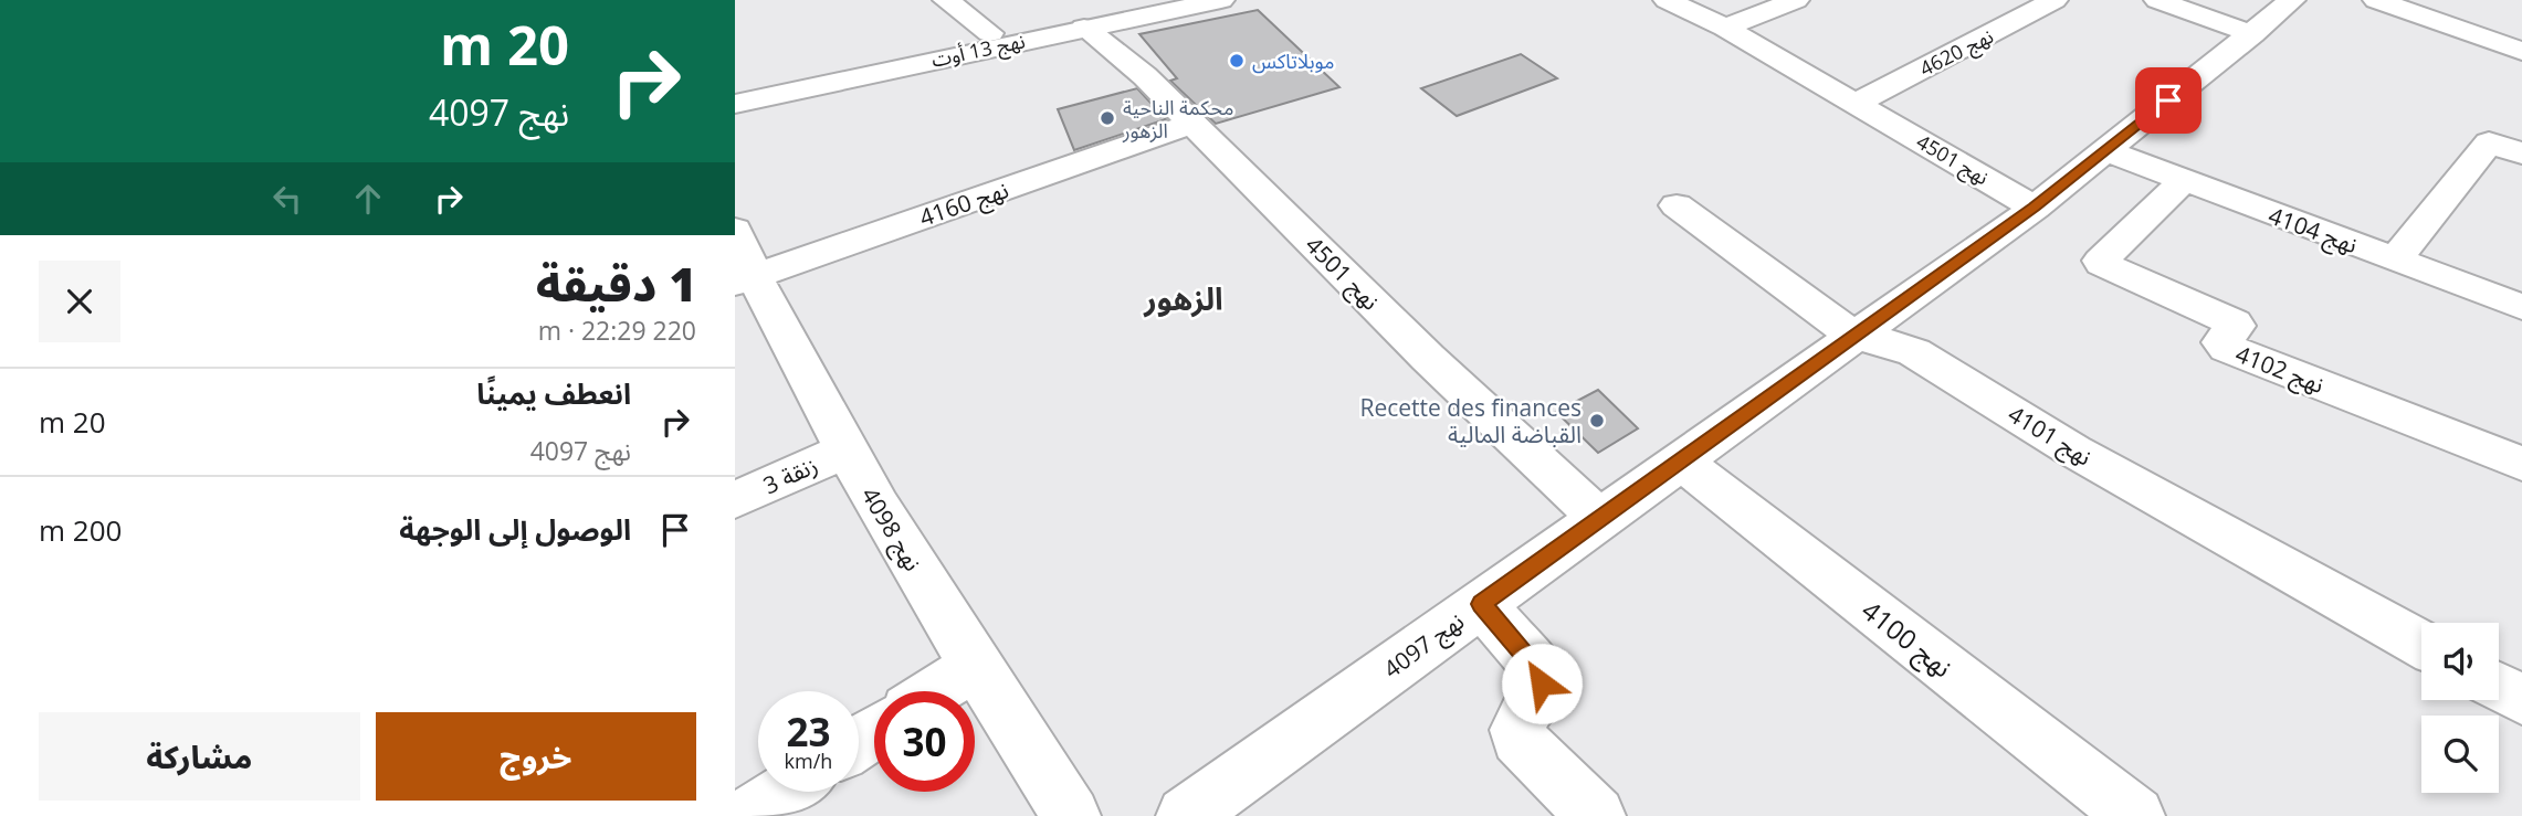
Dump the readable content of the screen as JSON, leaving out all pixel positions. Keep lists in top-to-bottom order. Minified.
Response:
{"streets":{"street":["نهج 13 أوت","نهج 4620","نهج 4501","نهج 4160","نهج 4104","نهج 4102","نهج 4101","زنقة 3","نهج 4098","نهج 4100","نهج 4097"]},"crossings":[["نهج 13 أوت","نهج 4501"],["نهج 4620","نهج 4501"],["نهج 4501","نهج 4160"],["نهج 4501","نهج 4097"],["نهج 4160","نهج 4098"],["نهج 4104","نهج 4102"],["نهج 4104","نهج 4097"],["نهج 4101","نهج 4097"],["زنقة 3","نهج 4098"],["نهج 4100","نهج 4097"]],"districts":["الزهور"],"places":["موبلاتاكس","محكمة الناحية الزهور","Recette des finances القباضة المالية"],"page":{"turn":["20 m","نهج 4097"],"heading":["1 دقيقة","220 m · 22:29"],"list":[{"name":"انعطف يمينًا","note":"نهج 4097","value":"20 m"},{"name":"الوصول إلى الوجهة","value":"200 m"}],"speed":"23 km/h","limit":"30","buttons":["خروج","مشاركة"]}}
